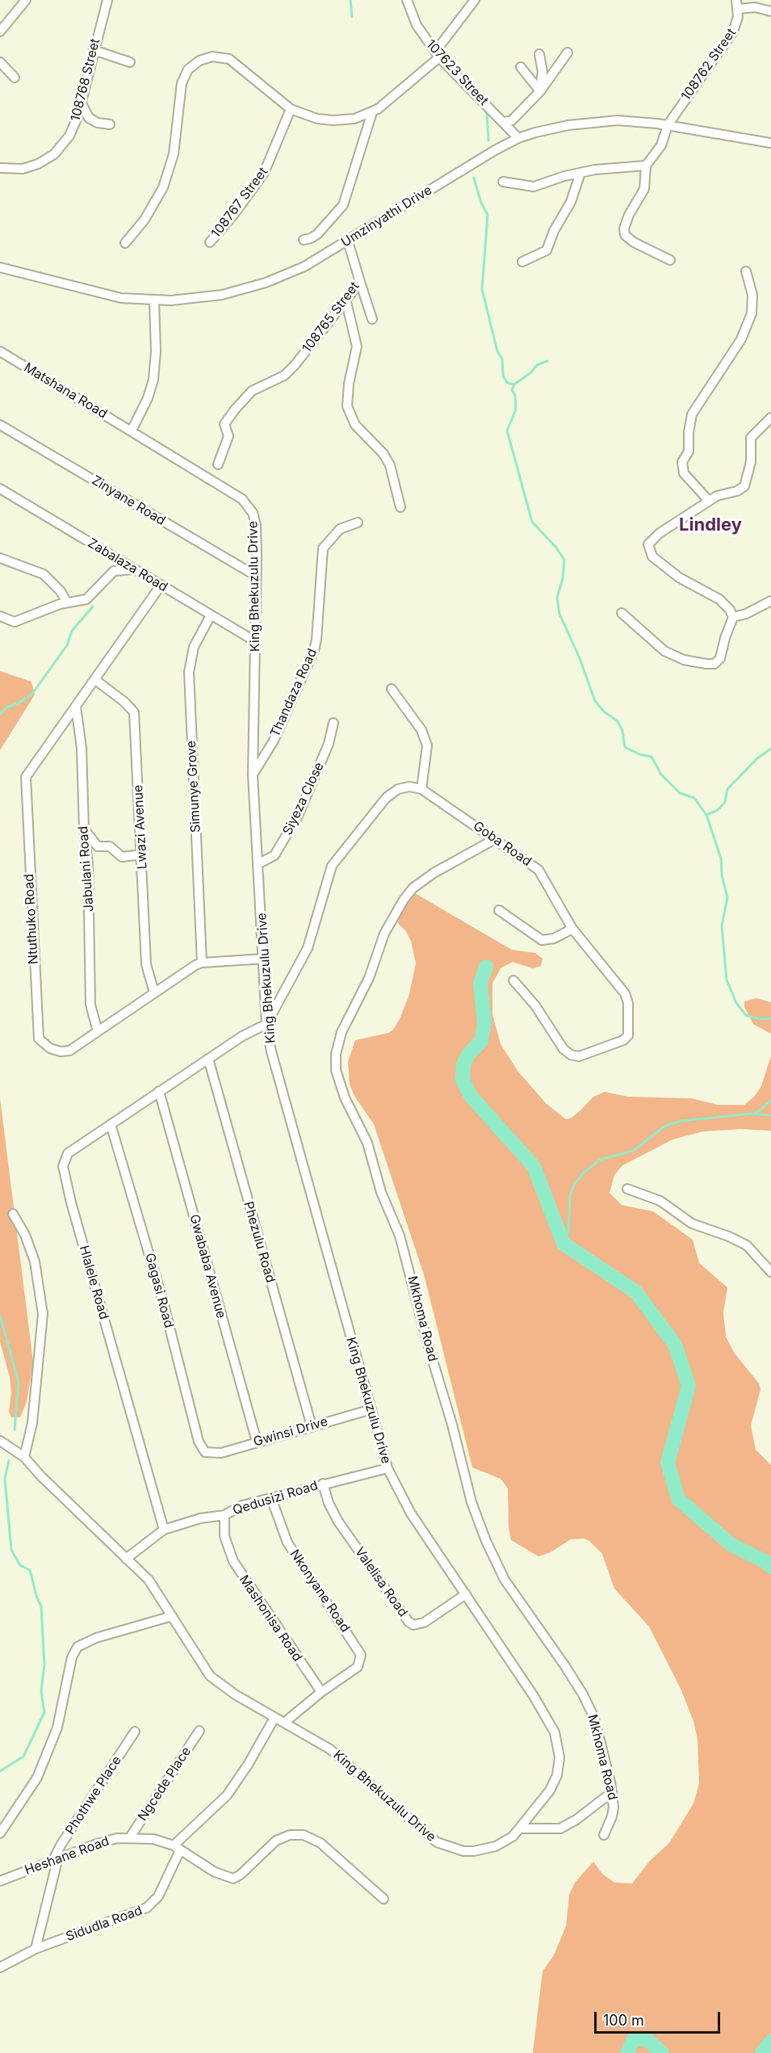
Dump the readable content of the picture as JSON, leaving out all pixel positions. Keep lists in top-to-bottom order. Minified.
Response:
{"streets":{"street":["108762 Street","107623 Street","108768 Street","108767 Street","Umzinyathi Drive","108765 Street","Matshana Road","Zinyane Road","Zabalaza Road","King Bhekuzulu Drive","Thandaza Road","Simunye Grove","Siyeza Close","Lwazi Avenue","Goba Road","Jabulani Road","Ntuthuko Road","Phezulu Road","Gwababa Avenue","Hlalele Road","Gagasi Road","Mkhoma Road","Gwinsi Drive","Qedusizi Road","Valelisa Road","Nkonyane Road","Mashonisa Road","Ngcede Place","Phothwe Place","Heshane Road","Sidudla Road"]},"crossings":[["108762 Street","Umzinyathi Drive"],["107623 Street","Umzinyathi Drive"],["Umzinyathi Drive","108765 Street"],["Matshana Road","King Bhekuzulu Drive"],["Zinyane Road","King Bhekuzulu Drive"],["Zabalaza Road","King Bhekuzulu Drive"],["Zabalaza Road","Simunye Grove"],["Zabalaza Road","Ntuthuko Road"],["King Bhekuzulu Drive","Thandaza Road"],["King Bhekuzulu Drive","Siyeza Close"],["King Bhekuzulu Drive","Ntuthuko Road"],["King Bhekuzulu Drive","Hlalele Road"],["King Bhekuzulu Drive","Gwinsi Drive"],["King Bhekuzulu Drive","Qedusizi Road"],["King Bhekuzulu Drive","Valelisa Road"],["Simunye Grove","Ntuthuko Road"],["Lwazi Avenue","Ntuthuko Road"],["Goba Road","Mkhoma Road"],["Jabulani Road","Ntuthuko Road"],["Phezulu Road","Hlalele Road"],["Phezulu Road","Gwinsi Drive"],["Gwababa Avenue","Hlalele Road"],["Gwababa Avenue","Gwinsi Drive"],["Hlalele Road","Gagasi Road"],["Hlalele Road","Qedusizi Road"],["Gagasi Road","Gwinsi Drive"],["Qedusizi Road","Valelisa Road"],["Qedusizi Road","Nkonyane Road"],["Qedusizi Road","Mashonisa Road"],["Nkonyane Road","Mashonisa Road"],["Ngcede Place","Heshane Road"],["Phothwe Place","Heshane Road"],["Phothwe Place","Sidudla Road"],["Heshane Road","Sidudla Road"]],"districts":["Lindley"],"scale_bar":"100 m"}
